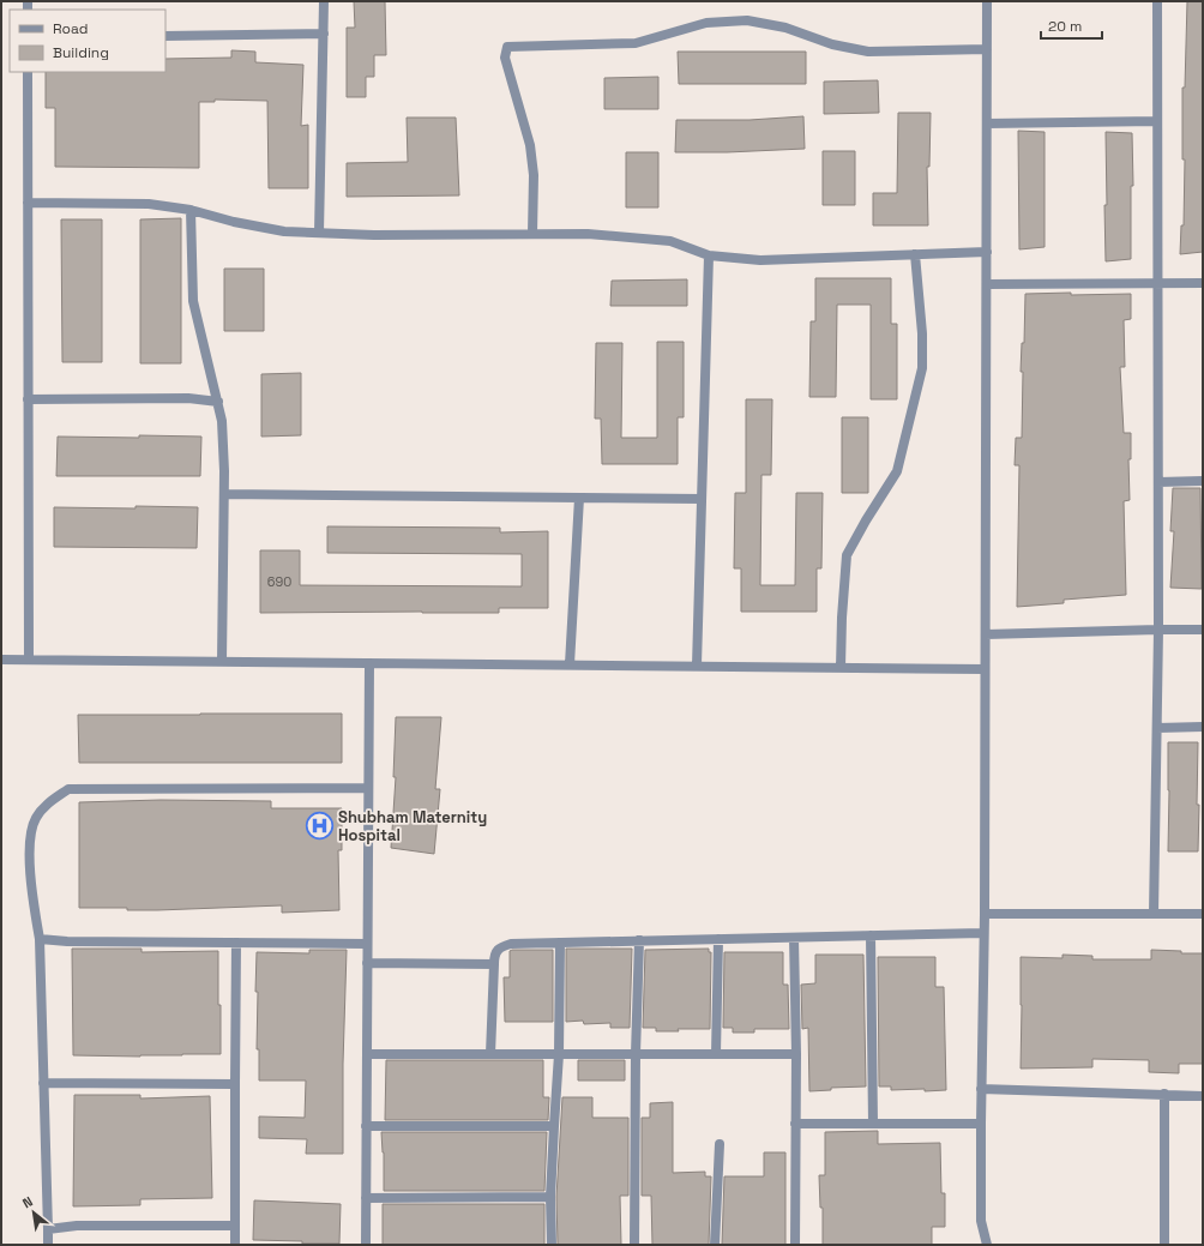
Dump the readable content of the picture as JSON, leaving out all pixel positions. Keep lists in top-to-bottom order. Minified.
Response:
{"places":{"hospital":["Shubham Maternity Hospital"]},"house_numbers":["690"],"legend":["Road","Building"],"scale_bar":"20 m","north":"top left"}
